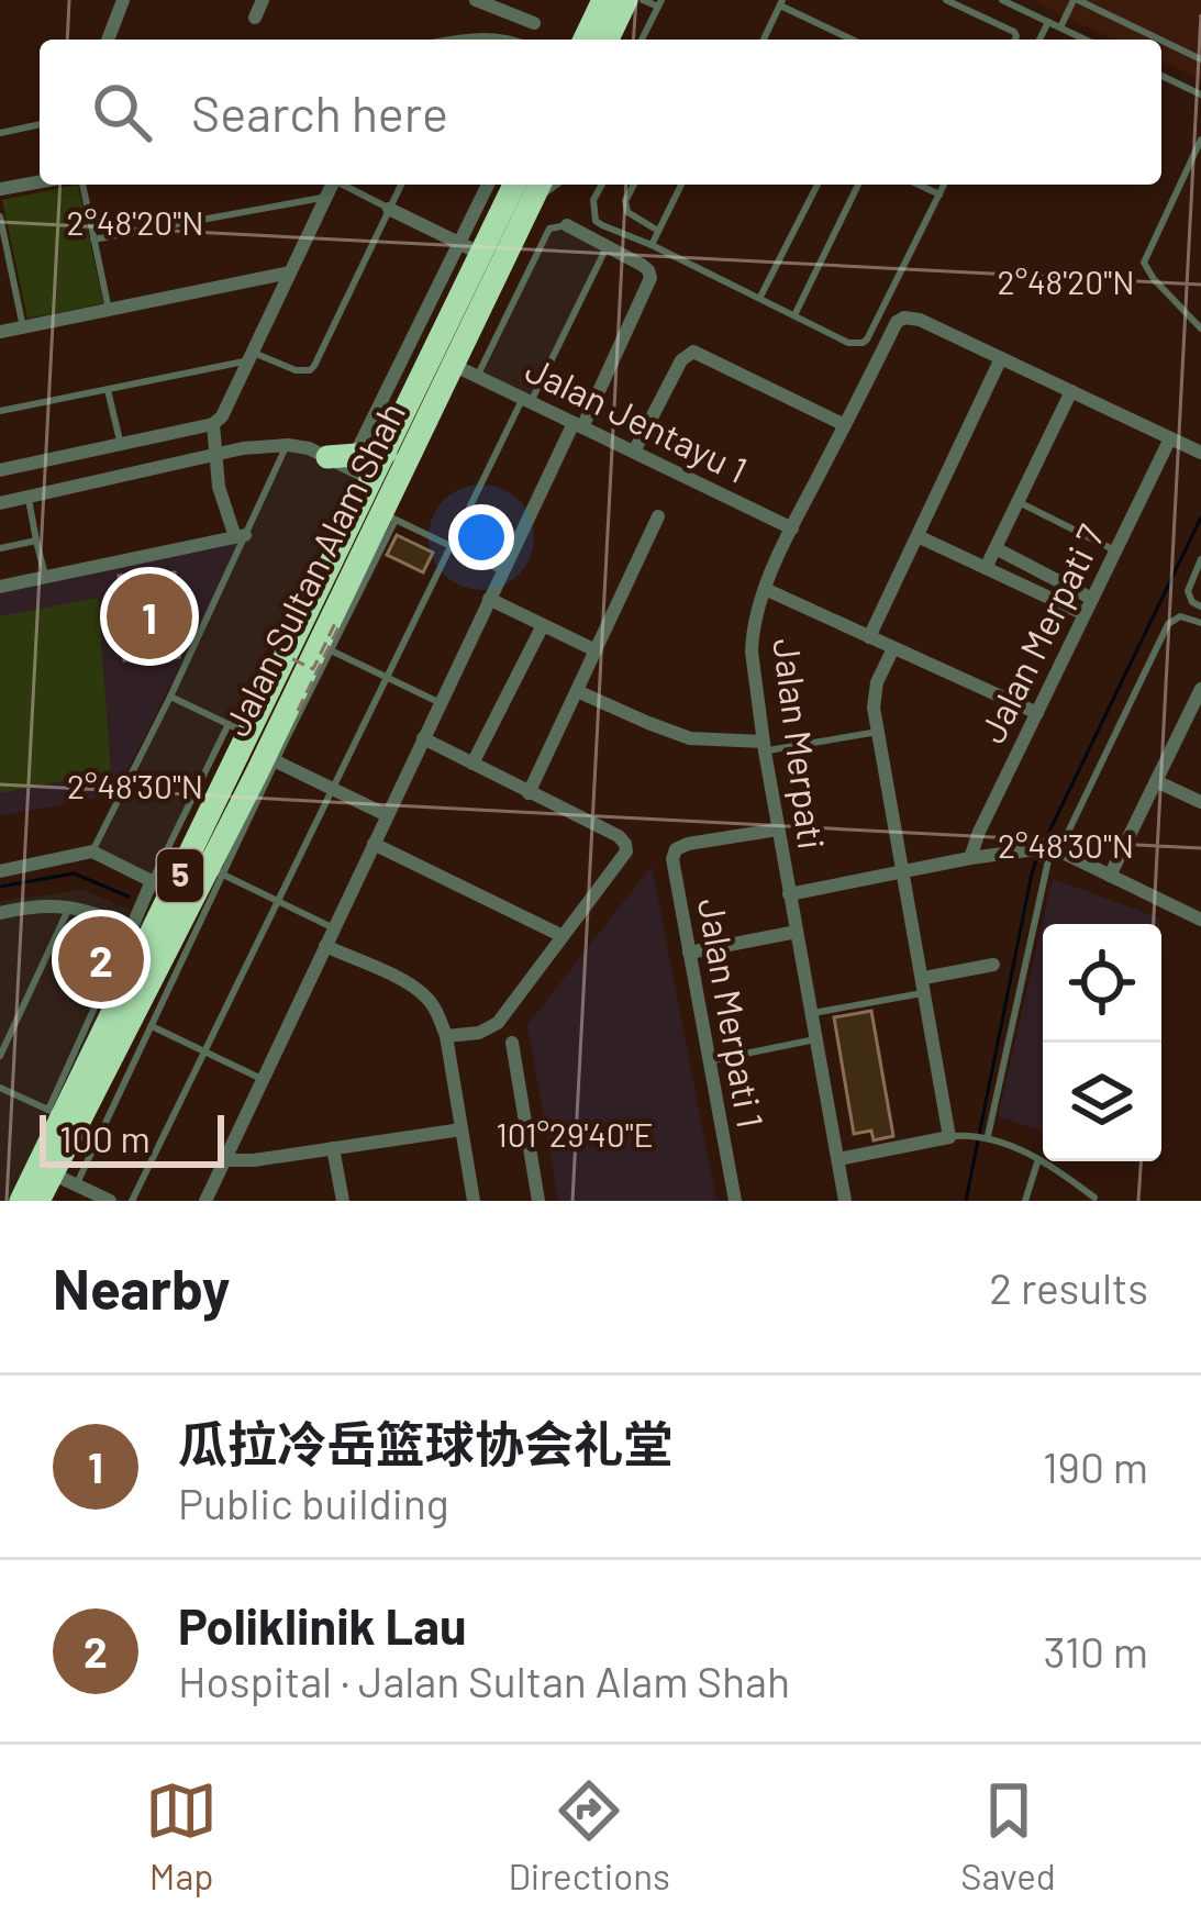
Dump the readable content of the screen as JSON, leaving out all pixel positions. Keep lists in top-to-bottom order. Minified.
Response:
{"streets":{"highway":["Jalan Sultan Alam Shah","5"],"street":["Jalan Jentayu 1","Jalan Merpati 7","Jalan Merpati","Jalan Merpati 1"]},"crossings":[["Jalan Jentayu 1","Jalan Sultan Alam Shah"],["Jalan Jentayu 1","Jalan Merpati"],["Jalan Merpati","Jalan Merpati 1"]],"scale_bar":"100 m","page":{"search":"Search here","pins":["1","2"],"scale":"100 m","heading":["Nearby","2 results"],"list":[{"mark":"1","name":"瓜拉冷岳篮球协会礼堂","note":"Public building","value":"190 m"},{"mark":"2","name":"Poliklinik Lau","note":"Hospital · Jalan Sultan Alam Shah","value":"310 m"}],"nav":["Map","Directions","Saved"]},"coordinates":["2°48'20\"N","2°48'30\"N","101°29'40\"E"]}
